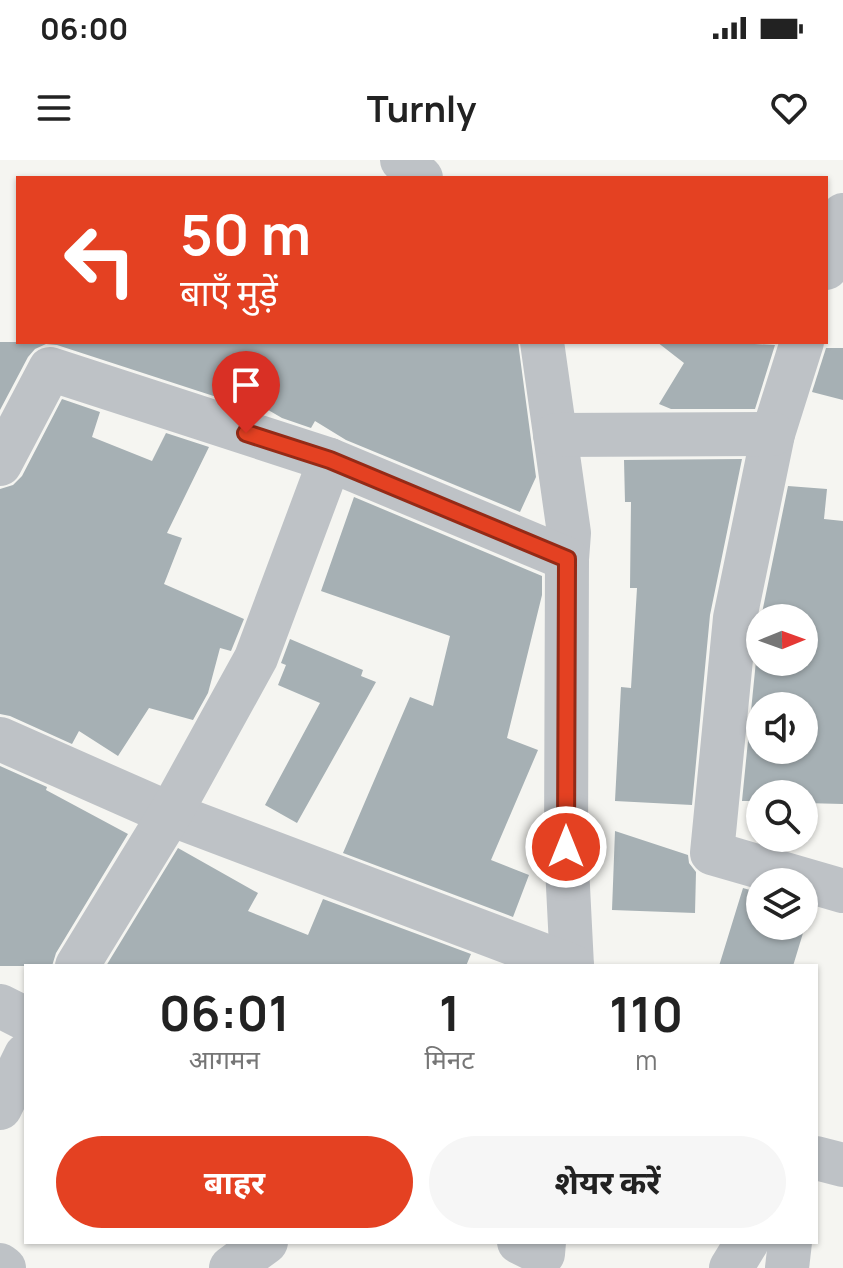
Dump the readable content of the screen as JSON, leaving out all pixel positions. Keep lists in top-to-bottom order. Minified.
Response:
{"north":"right","page":{"status":"06:00","header":"Turnly","turn":["50 m","बाएँ मुड़ें"],"eta":["06:01","आगमन","1","मिनट","110","m"],"buttons":["बाहर","शेयर करें"]}}
